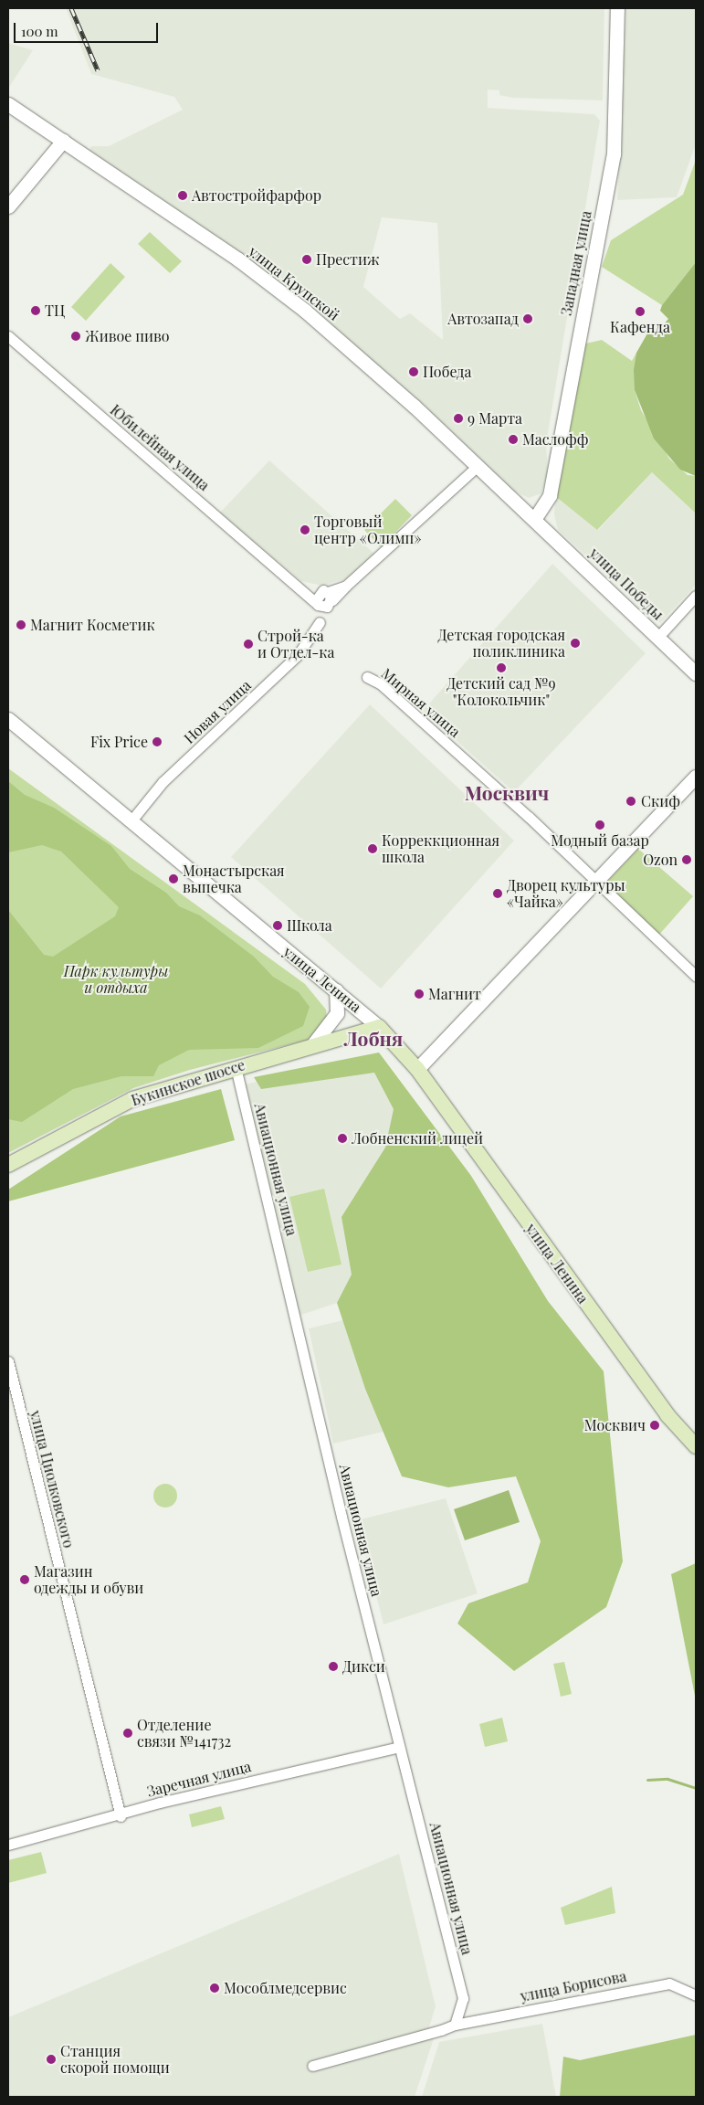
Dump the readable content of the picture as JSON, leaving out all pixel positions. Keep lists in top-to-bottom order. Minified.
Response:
{"streets":{"main road":["улица Ленина","Букинское шоссе"],"street":["Западная улица","улица Крупской","Юбилейная улица","улица Победы","Мирная улица","Новая улица","Авиационная улица","улица Циолковского","Заречная улица","улица Борисова"]},"crossings":[["Западная улица","улица Крупской"],["Западная улица","улица Победы"],["улица Крупской","улица Победы"],["Юбилейная улица","Новая улица"],["Новая улица","улица Ленина"],["улица Ленина","Букинское шоссе"],["Букинское шоссе","Авиационная улица"],["Авиационная улица","Заречная улица"],["Авиационная улица","улица Борисова"],["улица Циолковского","Заречная улица"]],"districts":["Москвич","Лобня"],"parks":["Парк культуры и отдыха"],"places":["Автостройфарфор","Престиж","ТЦ","Кафенда","Автозапад","Живое пиво","Победа","9 Марта","Маслофф","Торговый центр «Олимп»","Магнит Косметик","Детская городская поликлиника","Строй-ка и Отдел-ка","Детский сад №9 \"Колокольчик\"","Fix Price","Скиф","Модный базар","Корреккционная школа","Ozon","Монастырская выпечка","Дворец культуры «Чайка»","Школа","Магнит","Лобненский лицей","Москвич","Магазин одежды и обуви","Дикси","Отделение связи №141732","Мособлмедсервис","Станция скорой помощи"],"scale_bar":"100 m"}
